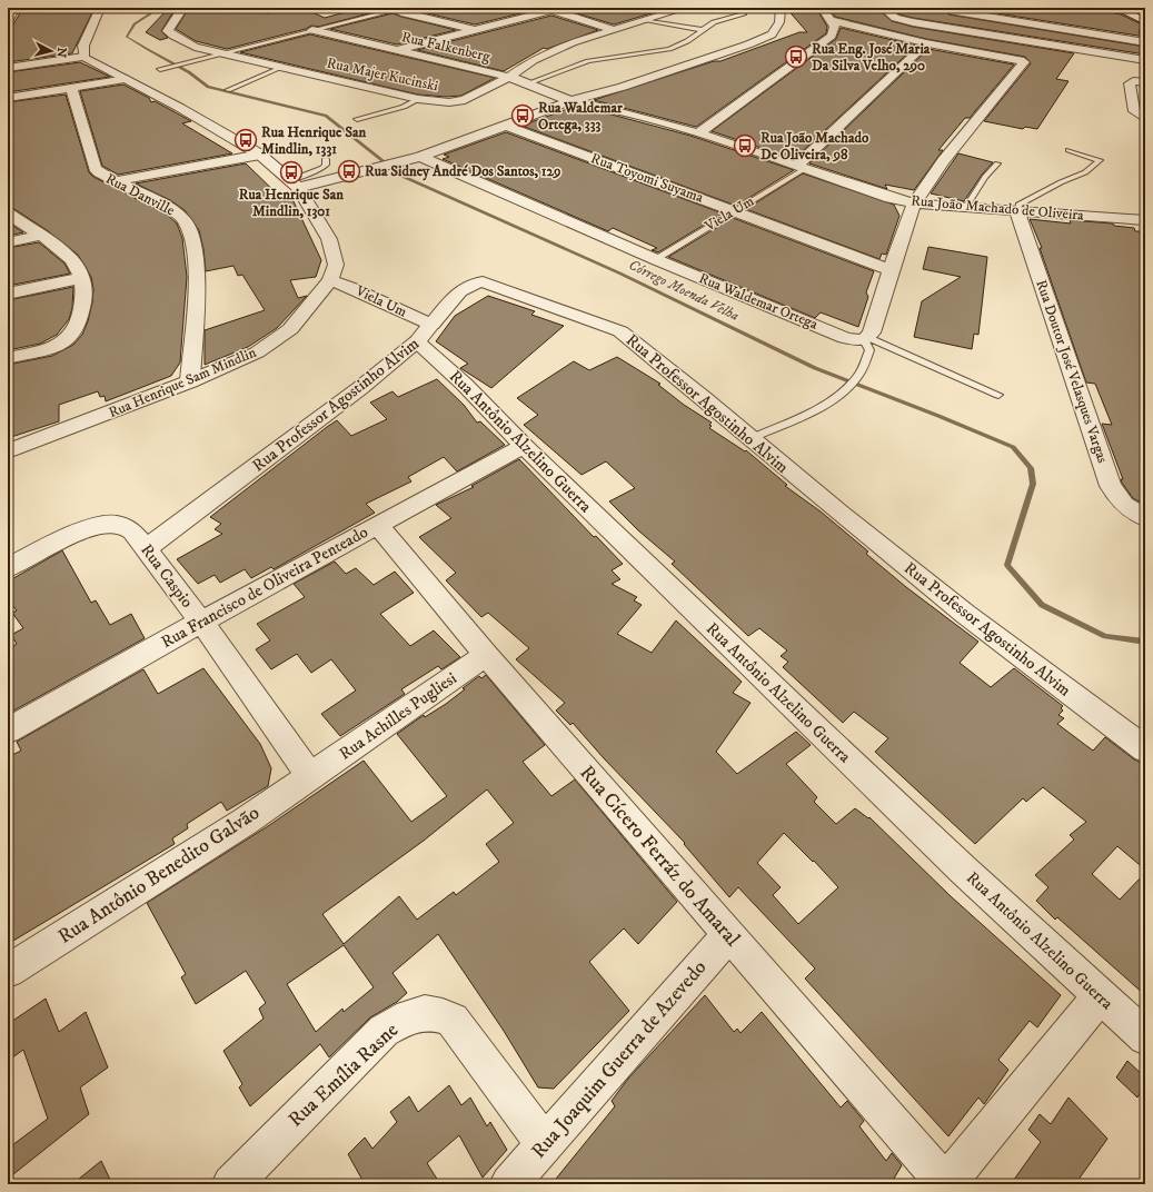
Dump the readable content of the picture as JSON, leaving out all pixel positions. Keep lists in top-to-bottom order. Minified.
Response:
{"streets":{"street":["Rua Falkenberg","Rua Majer Kucinski","Rua Toyomi Suyama","Rua Danville","Rua João Machado de Oliveira","Viela Um","Rua Waldemar Ortega","Rua Doutor José Velasques Vargas","Rua Henrique Sam Mindlin","Rua Professor Agostinho Alvim","Rua Antônio Alzelino Guerra","Rua Caspio","Rua Francisco de Oliveira Penteado","Rua Achilles Pugliesi","Rua Cícero Ferráz do Amaral","Rua Antônio Benedito Galvão","Rua Joaquim Guerra de Azevedo","Rua Emília Rasne"]},"crossings":[["Rua Falkenberg","Rua Majer Kucinski"],["Rua Falkenberg","Rua João Machado de Oliveira"],["Rua Toyomi Suyama","Viela Um"],["Rua Danville","Rua Henrique Sam Mindlin"],["Rua João Machado de Oliveira","Viela Um"],["Rua João Machado de Oliveira","Rua Doutor José Velasques Vargas"],["Viela Um","Rua Waldemar Ortega"],["Viela Um","Rua Henrique Sam Mindlin"],["Viela Um","Rua Professor Agostinho Alvim"],["Viela Um","Rua Antônio Alzelino Guerra"],["Rua Professor Agostinho Alvim","Rua Antônio Alzelino Guerra"],["Rua Professor Agostinho Alvim","Rua Caspio"],["Rua Antônio Alzelino Guerra","Rua Francisco de Oliveira Penteado"],["Rua Caspio","Rua Francisco de Oliveira Penteado"],["Rua Caspio","Rua Achilles Pugliesi"],["Rua Caspio","Rua Antônio Benedito Galvão"],["Rua Francisco de Oliveira Penteado","Rua Cícero Ferráz do Amaral"],["Rua Achilles Pugliesi","Rua Cícero Ferráz do Amaral"],["Rua Achilles Pugliesi","Rua Antônio Benedito Galvão"],["Rua Cícero Ferráz do Amaral","Rua Joaquim Guerra de Azevedo"],["Rua Joaquim Guerra de Azevedo","Rua Emília Rasne"]],"water":["Córrego Moenda Velha"],"places":{"bus stop":["Rua Eng. José Maria Da Silva Velho, 290","Rua Waldemar Ortega, 333","Rua Henrique San Mindlin, 1331","Rua João Machado De Oliveira, 98","Rua Sidney André Dos Santos, 129","Rua Henrique San Mindlin, 1301"]},"north":"right"}
